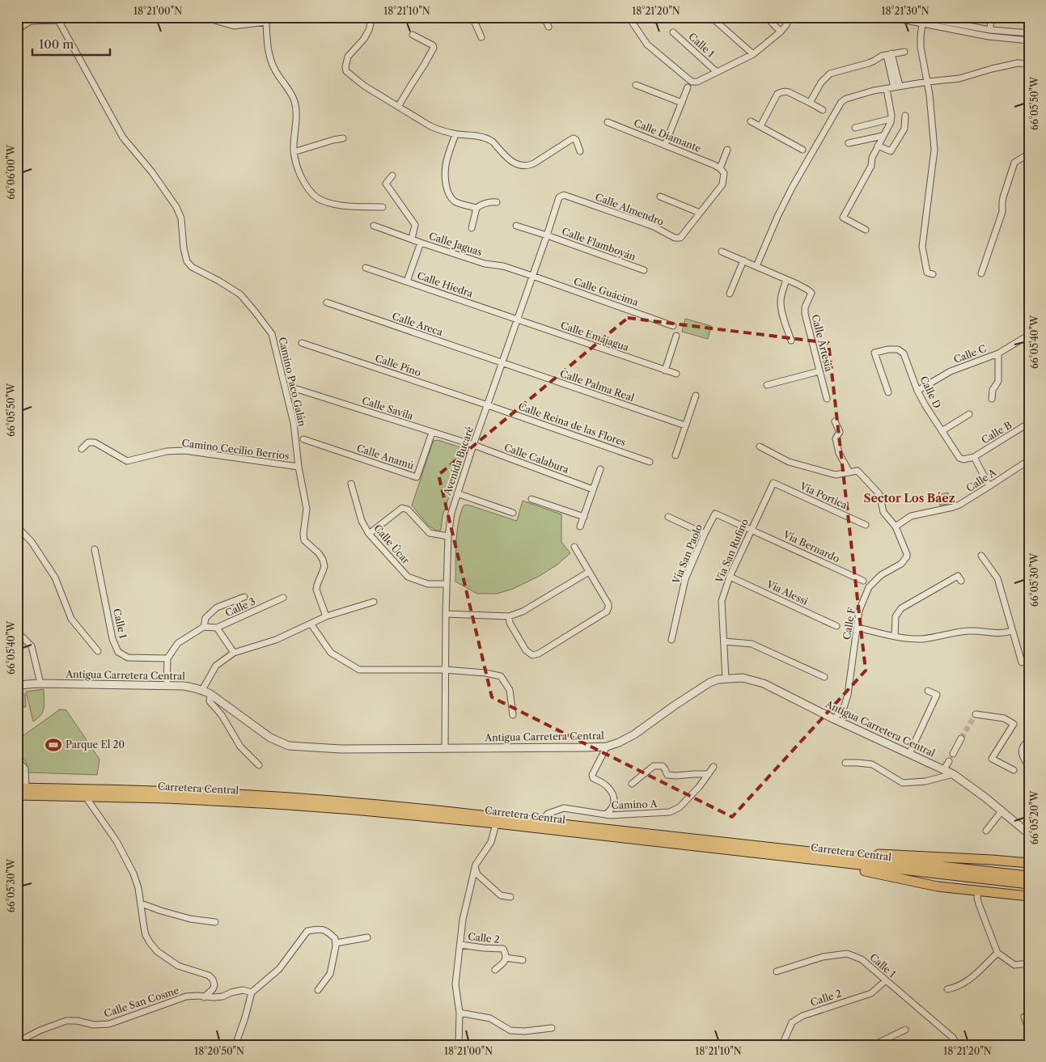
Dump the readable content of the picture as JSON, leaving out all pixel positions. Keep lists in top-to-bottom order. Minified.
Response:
{"streets":{"highway":["Carretera Central"],"street":["Calle 1","Calle Diamante","Calle Almendro","Calle Jaguas","Calle Flamboyán","Calle Hiedra","Calle Guácima","Calle Areca","Calle Emajagua","Calle Artesia","Calle C","Calle Pino","Camino Paco Galán","Calle Palma Real","Calle D","Calle Savila","Calle Reina de las Flores","Calle B","Camino Cecilio Berríos","Calle Anamú","Calle Calabura","Avenida Bucaré","Calle A","Vía Portica","Calle Úcar","Vía Bernardo","Via San Rufino","Vía San Paolo","Vía Alessi","Calle 3","Calle F","Antigua Carretera Central","Camino A","Calle 2","Calle San Cosme"]},"crossings":[["Calle 1","Calle 2"],["Calle Almendro","Avenida Bucaré"],["Calle Jaguas","Calle Guácima"],["Calle Jaguas","Avenida Bucaré"],["Calle Flamboyán","Avenida Bucaré"],["Calle Hiedra","Calle Emajagua"],["Calle Hiedra","Avenida Bucaré"],["Calle Guácima","Avenida Bucaré"],["Calle Areca","Calle Palma Real"],["Calle Areca","Avenida Bucaré"],["Calle Emajagua","Avenida Bucaré"],["Calle C","Calle D"],["Calle Pino","Calle Reina de las Flores"],["Calle Pino","Avenida Bucaré"],["Camino Paco Galán","Camino Cecilio Berríos"],["Calle Palma Real","Avenida Bucaré"],["Calle D","Calle B"],["Calle Savila","Calle Anamú"],["Calle Savila","Calle Calabura"],["Calle Savila","Avenida Bucaré"],["Calle Reina de las Flores","Avenida Bucaré"],["Calle Calabura","Avenida Bucaré"],["Avenida Bucaré","Calle Úcar"],["Avenida Bucaré","Antigua Carretera Central"],["Calle A","Calle F"],["Vía Portica","Via San Rufino"],["Vía Bernardo","Via San Rufino"],["Vía Bernardo","Vía San Paolo"],["Via San Rufino","Vía San Paolo"],["Via San Rufino","Vía Alessi"],["Via San Rufino","Antigua Carretera Central"],["Calle F","Antigua Carretera Central"],["Carretera Central","Camino A"]],"districts":["Sector Los Báez"],"places":{"sports":["Parque El 20"]},"scale_bar":"100 m","coordinates":["18°21'00\"N","18°21'10\"N","18°21'20\"N","18°21'30\"N","66°05'50\"W","66°06'00\"W","66°05'40\"W","66°05'30\"W","66°05'20\"W","18°20'50\"N"]}
